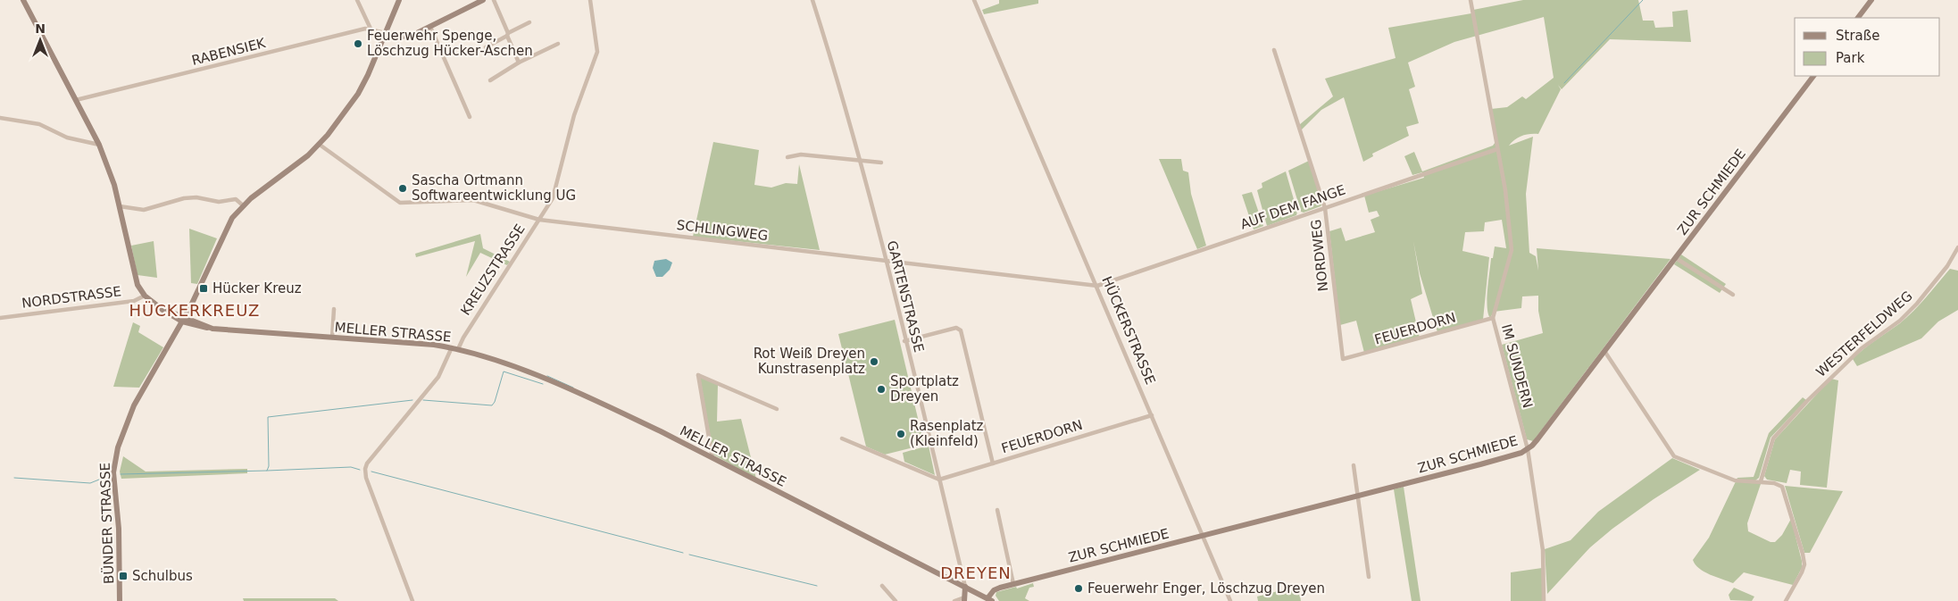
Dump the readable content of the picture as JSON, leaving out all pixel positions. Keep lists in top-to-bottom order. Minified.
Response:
{"streets":{"main road":["ZUR SCHMIEDE","MELLER STRASSE","BÜNDER STRASSE"],"street":["RABENSIEK","AUF DEM FANGE","SCHLINGWEG","NORDWEG","KREUZSTRASSE","GARTENSTRASSE","NORDSTRASSE","FEUERDORN","HÜCKERSTRASSE","WESTERFELDWEG","IM SUNDERN"]},"crossings":[["RABENSIEK","MELLER STRASSE"],["ZUR SCHMIEDE","HÜCKERSTRASSE"],["ZUR SCHMIEDE","MELLER STRASSE"],["ZUR SCHMIEDE","IM SUNDERN"],["AUF DEM FANGE","SCHLINGWEG"],["AUF DEM FANGE","NORDWEG"],["AUF DEM FANGE","HÜCKERSTRASSE"],["AUF DEM FANGE","IM SUNDERN"],["SCHLINGWEG","KREUZSTRASSE"],["SCHLINGWEG","GARTENSTRASSE"],["SCHLINGWEG","HÜCKERSTRASSE"],["SCHLINGWEG","BÜNDER STRASSE"],["NORDWEG","FEUERDORN"],["KREUZSTRASSE","MELLER STRASSE"],["GARTENSTRASSE","FEUERDORN"],["GARTENSTRASSE","MELLER STRASSE"],["NORDSTRASSE","MELLER STRASSE"],["FEUERDORN","HÜCKERSTRASSE"],["FEUERDORN","IM SUNDERN"],["MELLER STRASSE","BÜNDER STRASSE"]],"districts":["HÜCKERKREUZ","DREYEN"],"places":{"other":["Feuerwehr Spenge, Löschzug Hücker-Aschen","Sascha Ortmann Softwareentwicklung UG","Rot Weiß Dreyen Kunstrasenplatz","Sportplatz Dreyen","Rasenplatz (Kleinfeld)","Feuerwehr Enger, Löschzug Dreyen"],"transit":["Hücker Kreuz","Schulbus"]},"legend":["Straße","Park"],"north":"top"}
